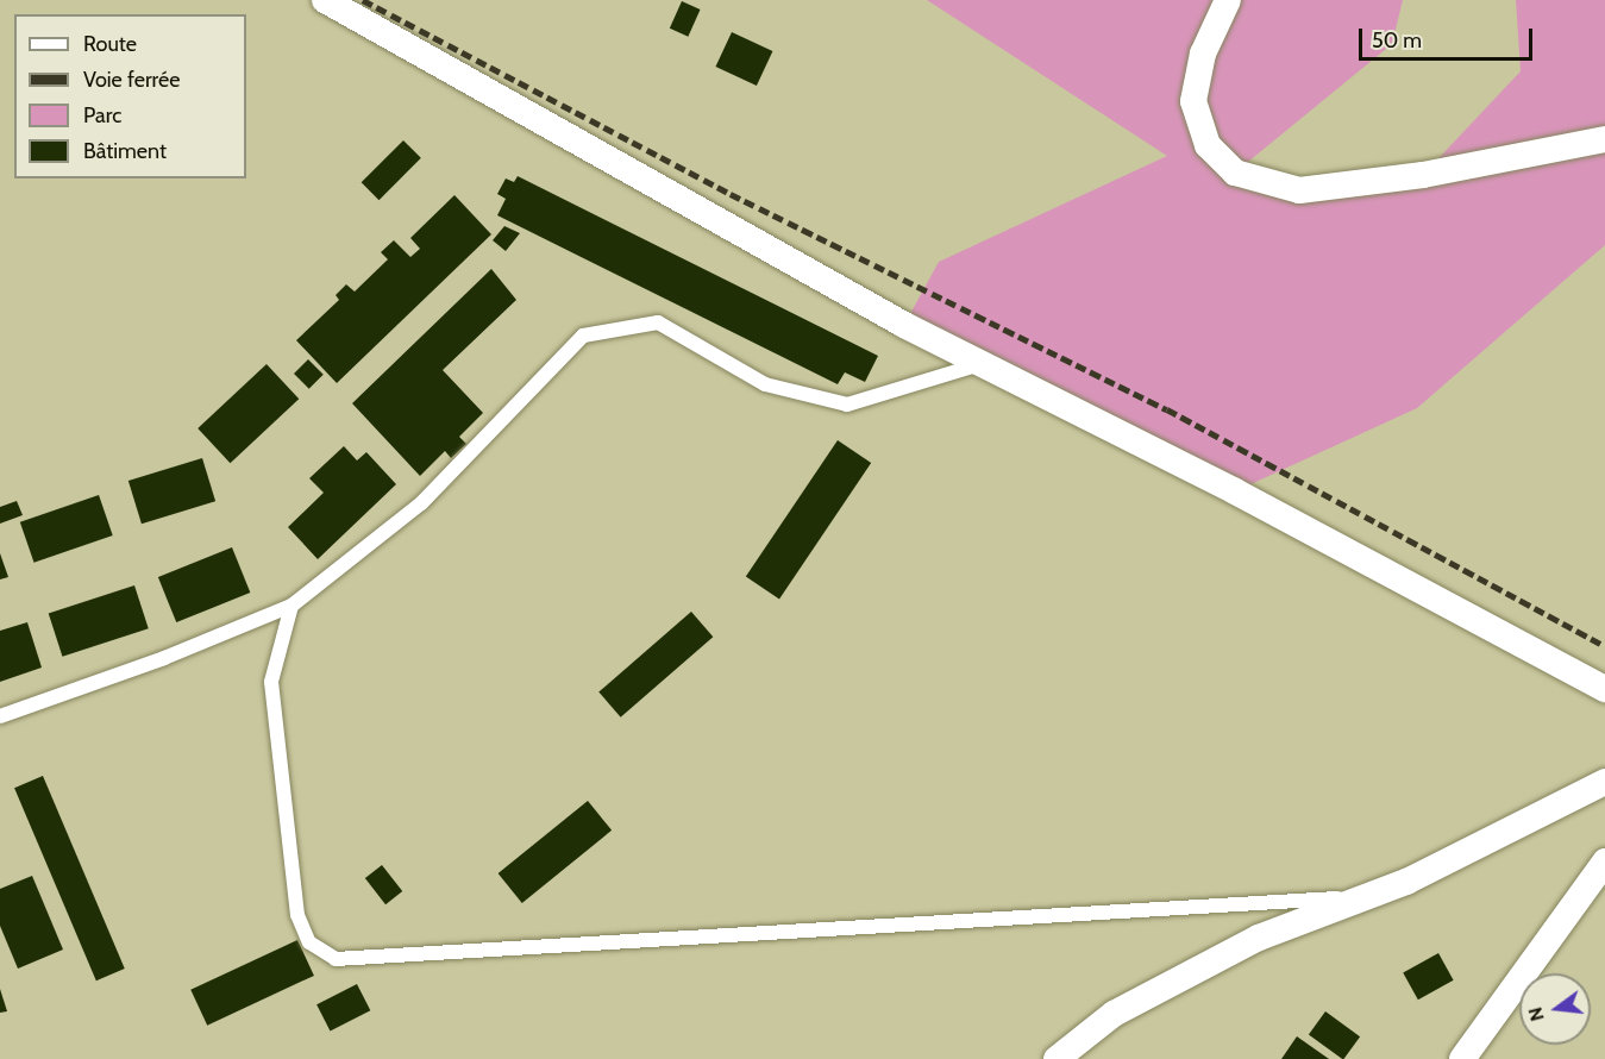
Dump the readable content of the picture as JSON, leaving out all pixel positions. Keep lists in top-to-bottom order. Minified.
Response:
{"legend":["Route","Voie ferrée","Parc","Bâtiment"],"scale_bar":"50 m","north":"left"}
